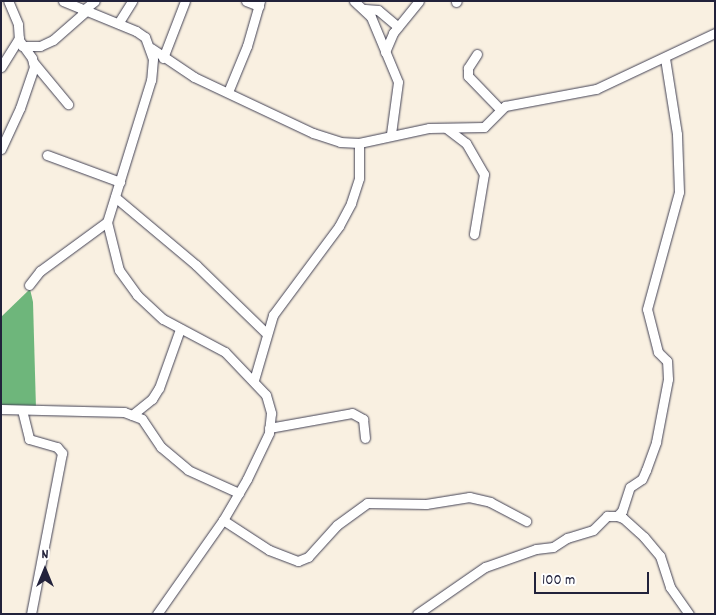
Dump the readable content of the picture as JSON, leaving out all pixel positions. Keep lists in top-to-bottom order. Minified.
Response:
{"scale_bar":"100 m","north":"top"}
